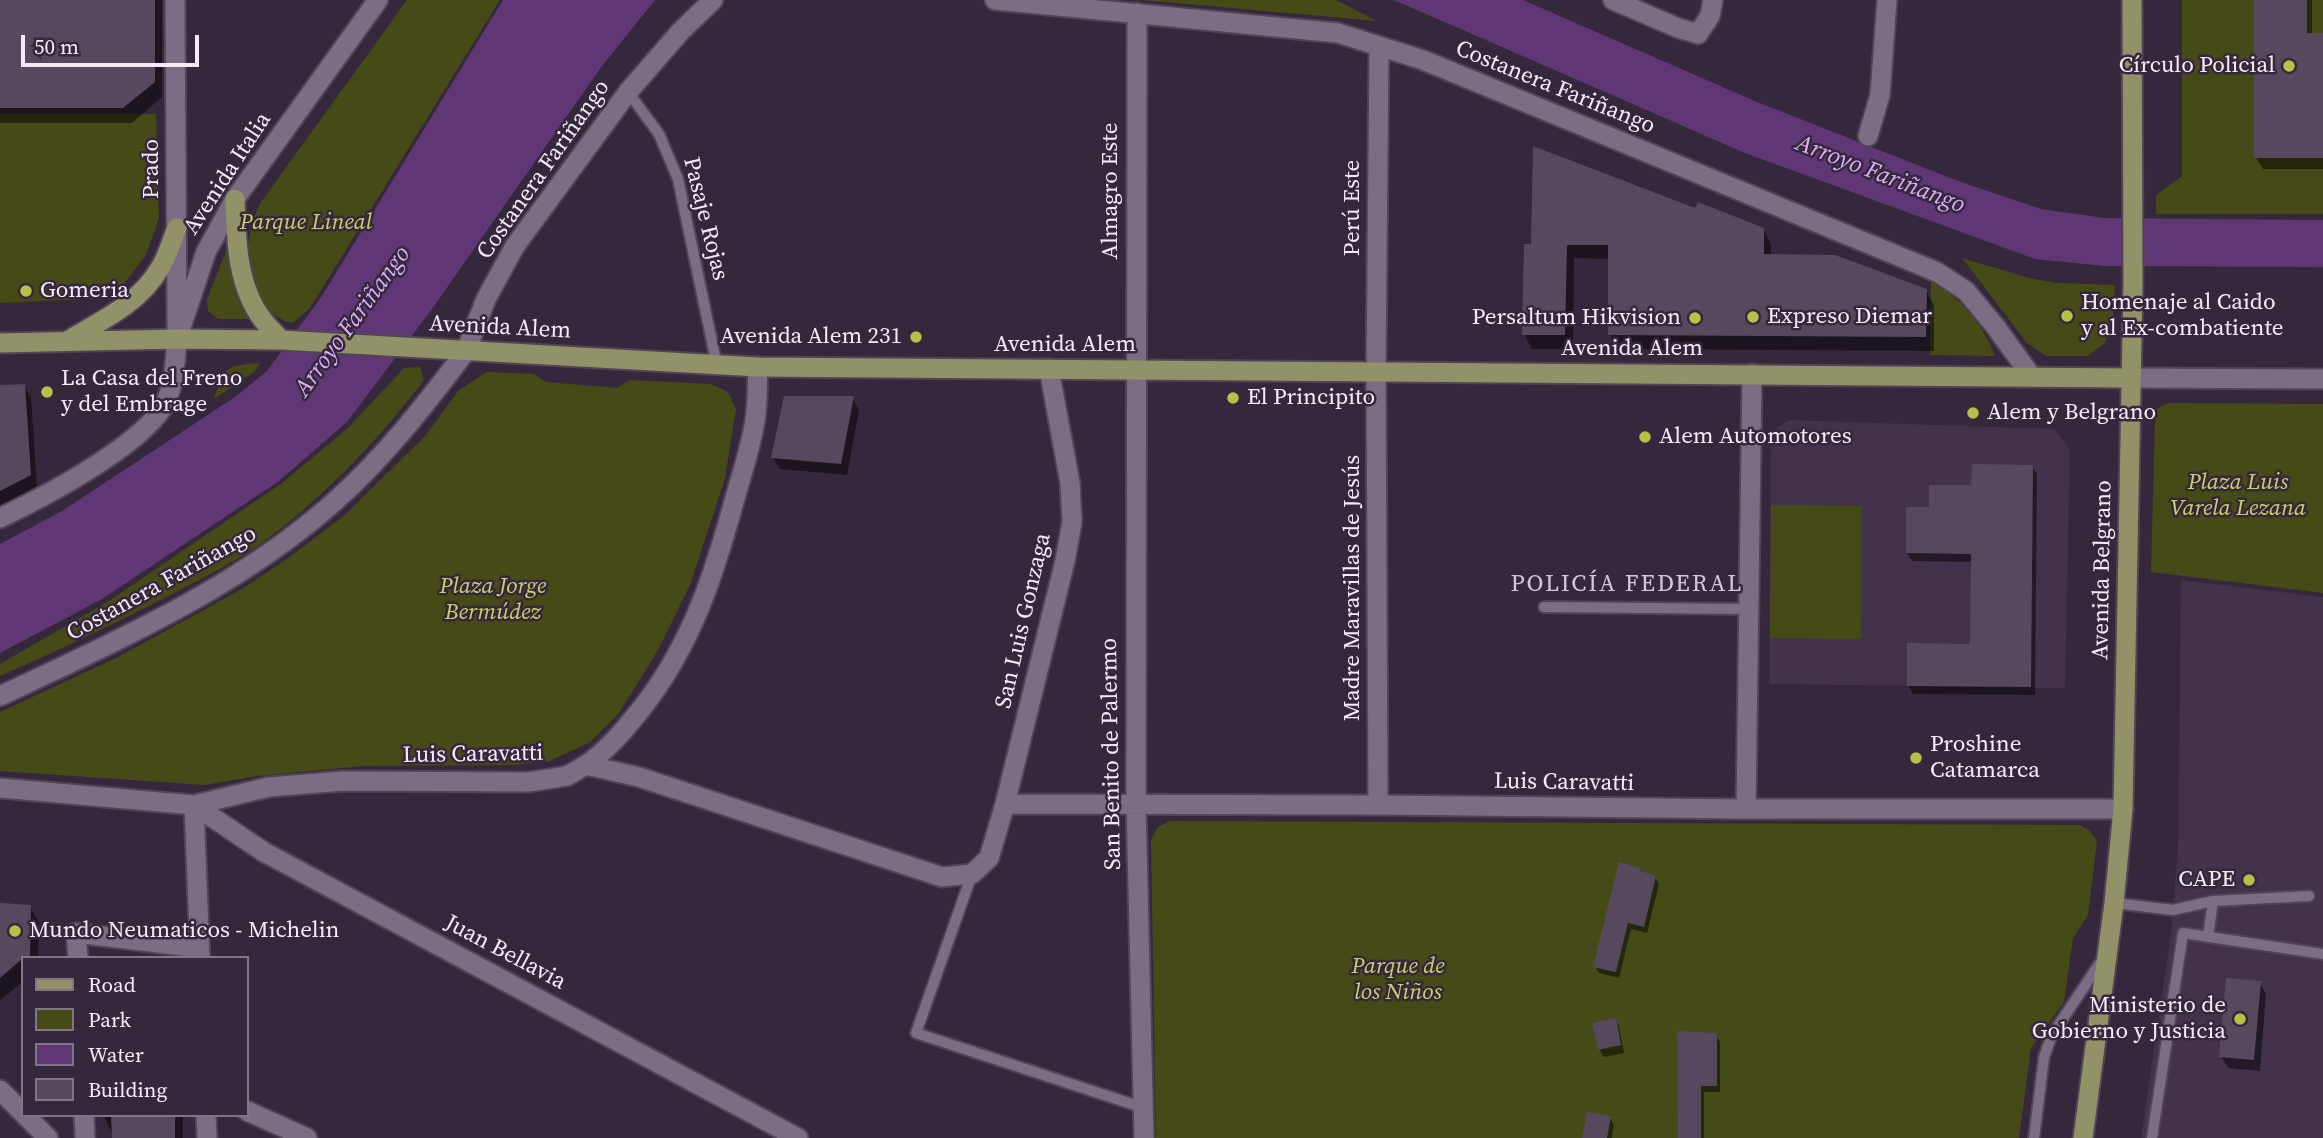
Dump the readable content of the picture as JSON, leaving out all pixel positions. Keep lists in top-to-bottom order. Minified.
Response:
{"streets":{"main road":["Avenida Alem","Avenida Belgrano"],"street":["Costanera Fariñango","Prado","Avenida Italia","Almagro Este","Perú Este","Madre Maravillas de Jesús","San Luis Gonzaga","San Benito de Palermo","Luis Caravatti","Juan Bellavia"],"lane":["Pasaje Rojas"]},"crossings":[["Costanera Fariñango","Almagro Este"],["Costanera Fariñango","Perú Este"],["Costanera Fariñango","Pasaje Rojas"],["Costanera Fariñango","Avenida Alem"],["Prado","Avenida Italia"],["Prado","Avenida Alem"],["Avenida Italia","Avenida Alem"],["Almagro Este","Avenida Alem"],["Almagro Este","San Benito de Palermo"],["Perú Este","Avenida Alem"],["Perú Este","Madre Maravillas de Jesús"],["Pasaje Rojas","Avenida Alem"],["Avenida Alem","Avenida Belgrano"],["Avenida Alem","Madre Maravillas de Jesús"],["Avenida Alem","San Luis Gonzaga"],["Avenida Alem","San Benito de Palermo"],["Avenida Alem","Luis Caravatti"],["Avenida Belgrano","Luis Caravatti"],["Madre Maravillas de Jesús","Luis Caravatti"],["San Luis Gonzaga","Luis Caravatti"],["San Benito de Palermo","Luis Caravatti"],["Luis Caravatti","Juan Bellavia"]],"districts":["POLICÍA FEDERAL"],"water":["Arroyo Fariñango"],"parks":["Parque Lineal","Plaza Luis Varela Lezana","Plaza Jorge Bermúdez","Parque de los Niños"],"places":["Círculo Policial","Gomeria","Homenaje al Caido y al Ex-combatiente","Expreso Diemar","Persaltum Hikvision","Avenida Alem 231","La Casa del Freno y del Embrage","El Principito","Alem y Belgrano","Alem Automotores","Proshine Catamarca","CAPE","Mundo Neumaticos - Michelin","Ministerio de Gobierno y Justicia"],"legend":["Road","Park","Water","Building"],"scale_bar":"50 m"}
